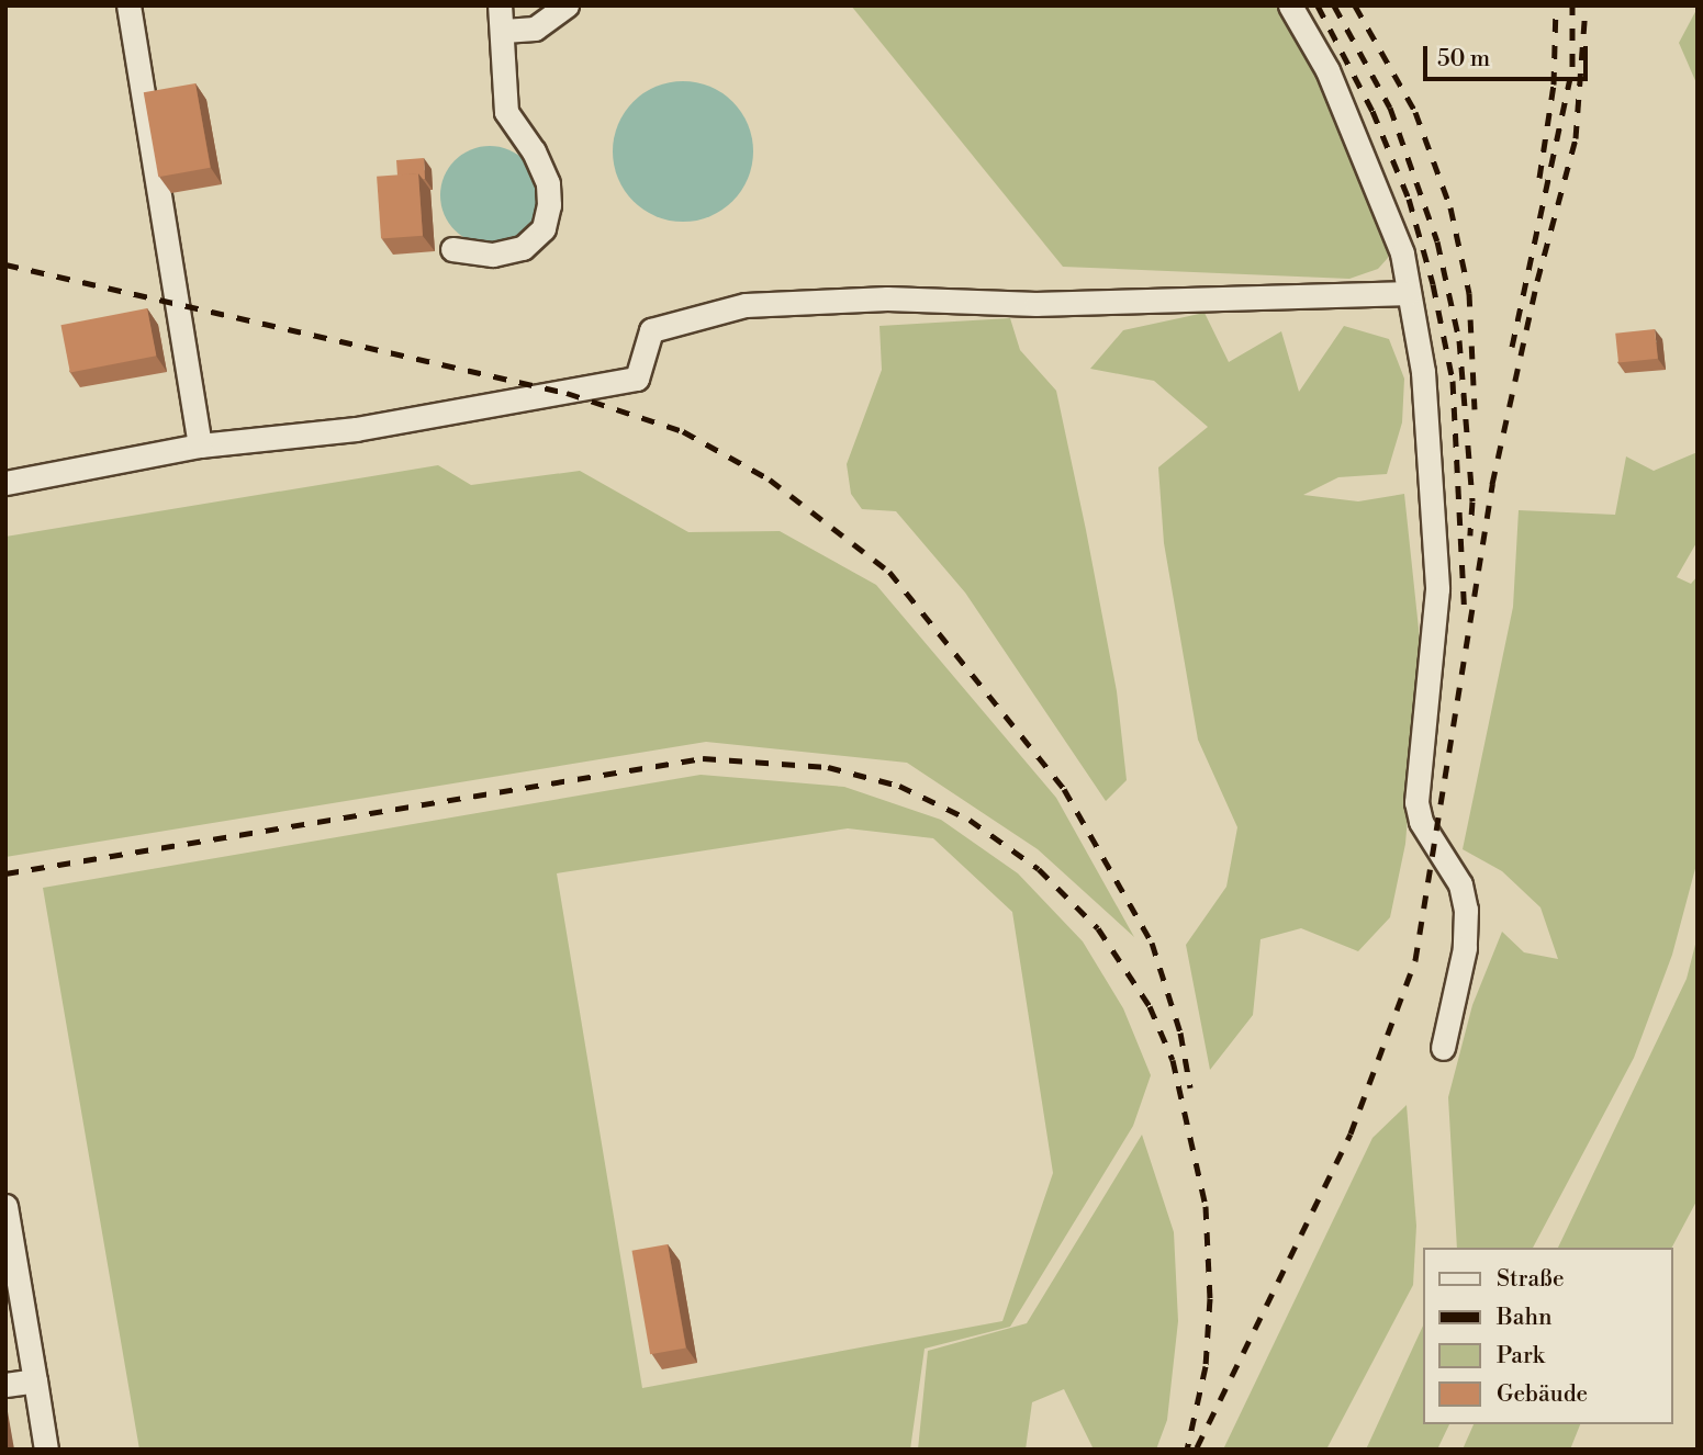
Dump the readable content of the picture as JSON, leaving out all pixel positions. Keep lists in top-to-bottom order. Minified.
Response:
{"legend":["Straße","Bahn","Park","Gebäude"],"scale_bar":"50 m"}
